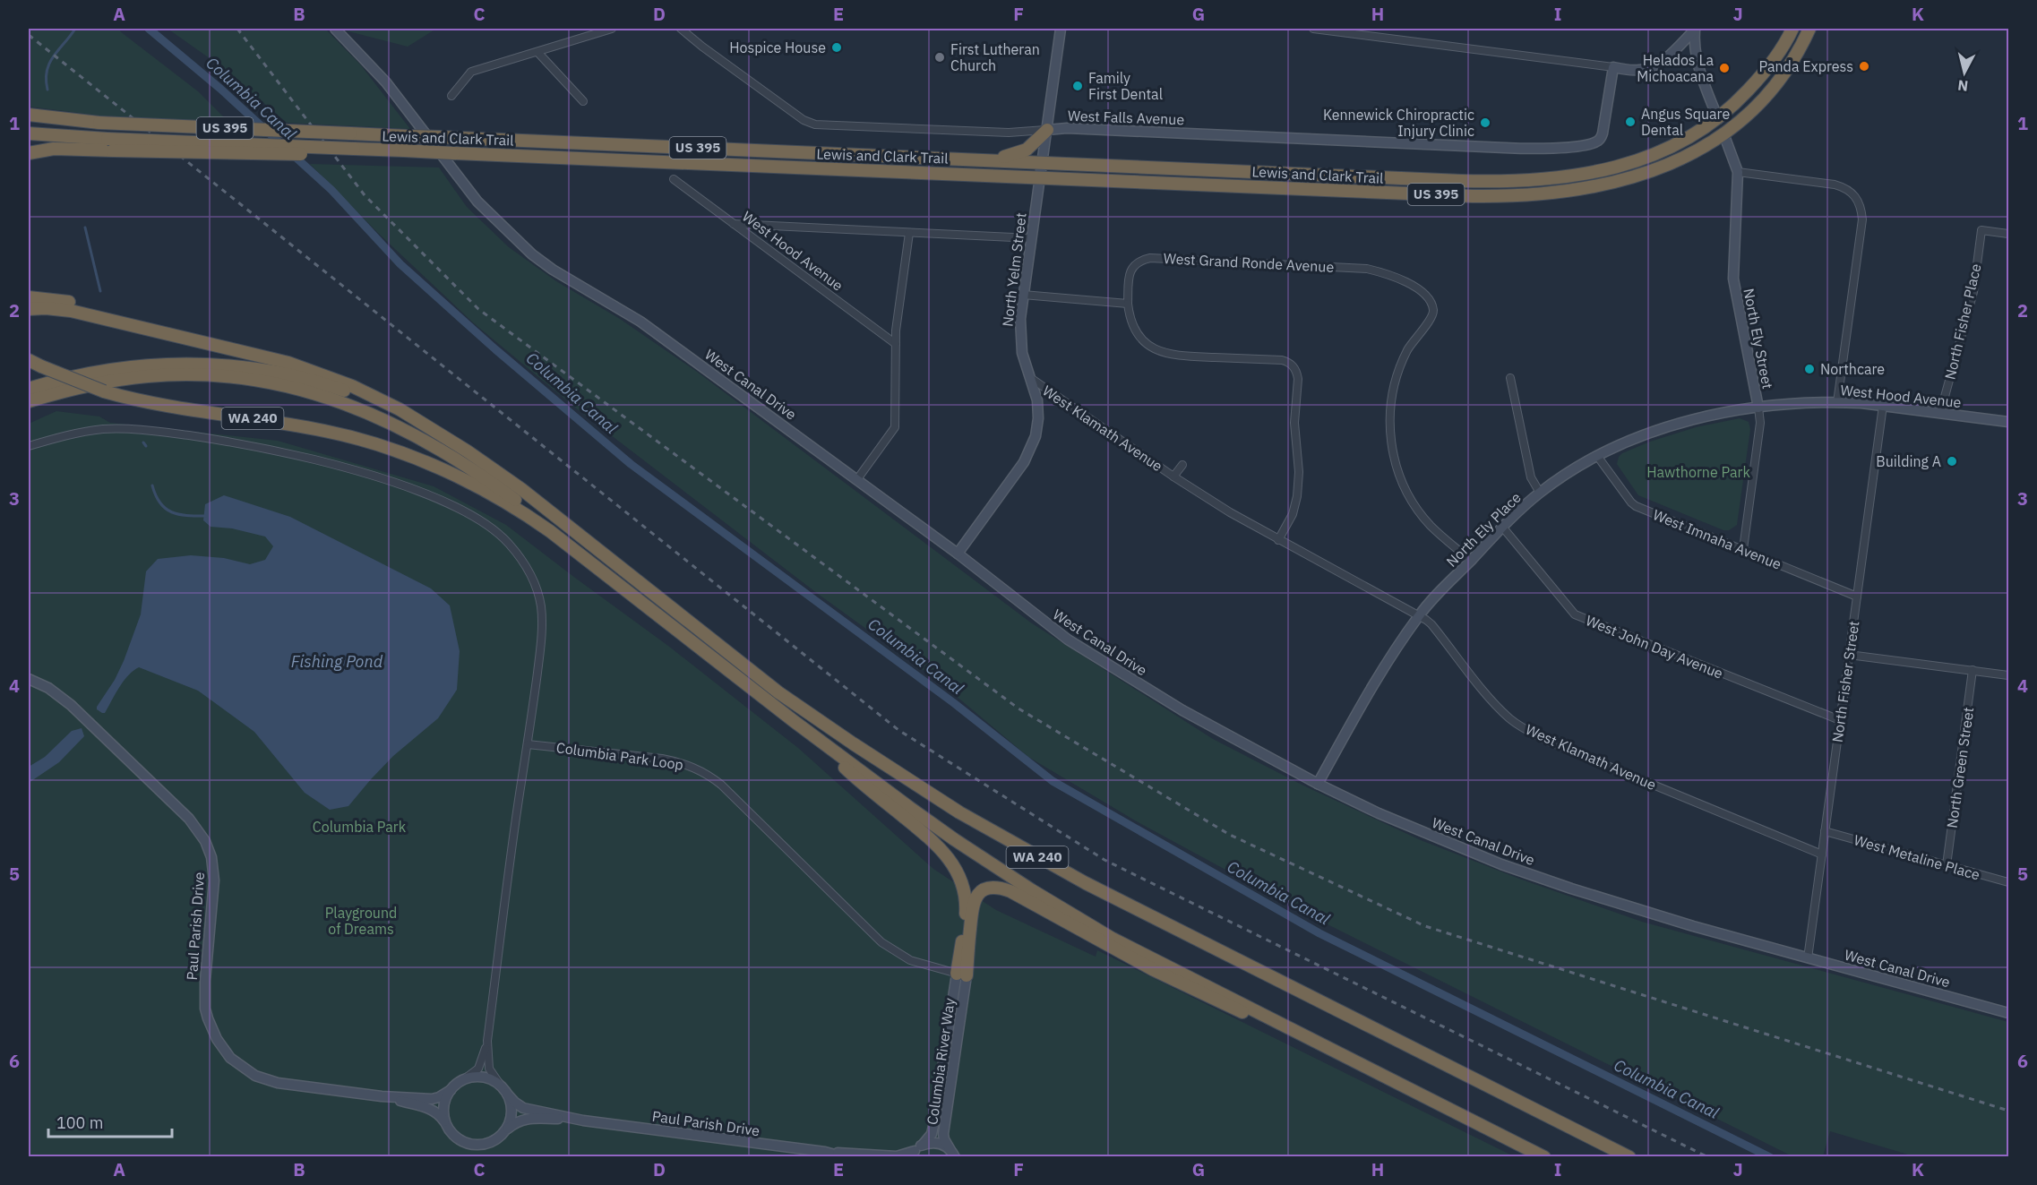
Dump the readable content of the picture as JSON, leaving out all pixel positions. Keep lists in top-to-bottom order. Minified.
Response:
{"streets":{"highway":["US 395","Lewis and Clark Trail","WA 240"],"street":["West Falls Avenue","West Hood Avenue","West Grand Ronde Avenue","North Yelm Street","North Fisher Place","North Ely Street","West Canal Drive","West Klamath Avenue","North Ely Place","West Imnaha Avenue","West John Day Avenue","North Fisher Street","Columbia Park Loop","North Green Street","West Metaline Place","Paul Parish Drive","Columbia River Way"]},"crossings":[["West Falls Avenue","North Yelm Street"],["US 395","Lewis and Clark Trail"],["US 395","North Ely Street"],["Lewis and Clark Trail","North Yelm Street"],["Lewis and Clark Trail","North Ely Street"],["West Hood Avenue","North Fisher Place"],["West Hood Avenue","North Ely Street"],["West Hood Avenue","North Ely Place"],["West Hood Avenue","North Fisher Street"],["West Grand Ronde Avenue","North Ely Place"],["North Yelm Street","West Canal Drive"],["North Yelm Street","West Klamath Avenue"],["North Ely Street","North Ely Place"],["North Ely Street","West Imnaha Avenue"],["West Canal Drive","North Ely Place"],["West Canal Drive","North Fisher Street"],["West Klamath Avenue","North Ely Place"],["West Klamath Avenue","North Fisher Street"],["North Ely Place","West Imnaha Avenue"],["North Ely Place","West John Day Avenue"],["West Imnaha Avenue","North Fisher Street"],["West John Day Avenue","North Fisher Street"],["North Fisher Street","West Metaline Place"],["Columbia Park Loop","Columbia River Way"],["North Green Street","West Metaline Place"]],"water":["Columbia Canal","Fishing Pond"],"parks":["Hawthorne Park","Columbia Park","Playground of Dreams"],"places":["Hospice House","First Lutheran Church","Panda Express","Helados La Michoacana","Family First Dental","Angus Square Dental","Kennewick Chiropractic Injury Clinic","Northcare","Building A"],"scale_bar":"100 m","north":"bottom","grid":{"columns":["A","B","C","D","E","F","G","H","I","J","K"],"rows":["1","2","3","4","5","6"]}}
